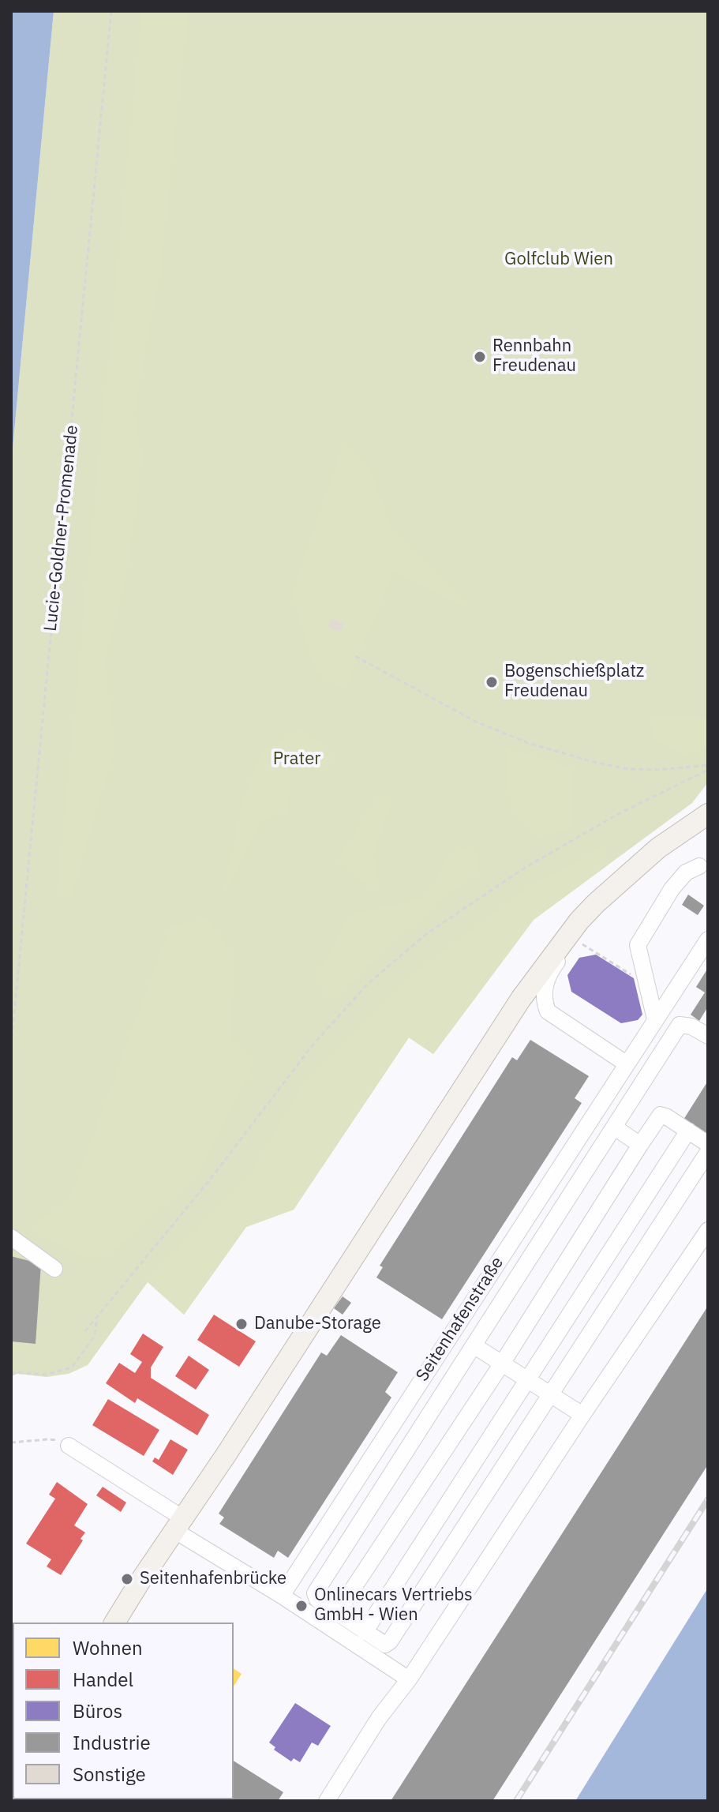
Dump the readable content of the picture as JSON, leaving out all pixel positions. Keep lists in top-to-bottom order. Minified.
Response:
{"streets":{"street":["Seitenhafenstraße"],"path":["Lucie-Goldner-Promenade"]},"parks":["Golfclub Wien","Prater"],"places":["Rennbahn Freudenau","Bogenschießplatz Freudenau","Danube-Storage","Seitenhafenbrücke","Onlinecars Vertriebs GmbH - Wien"],"legend":["Wohnen","Handel","Büros","Industrie","Sonstige"]}
